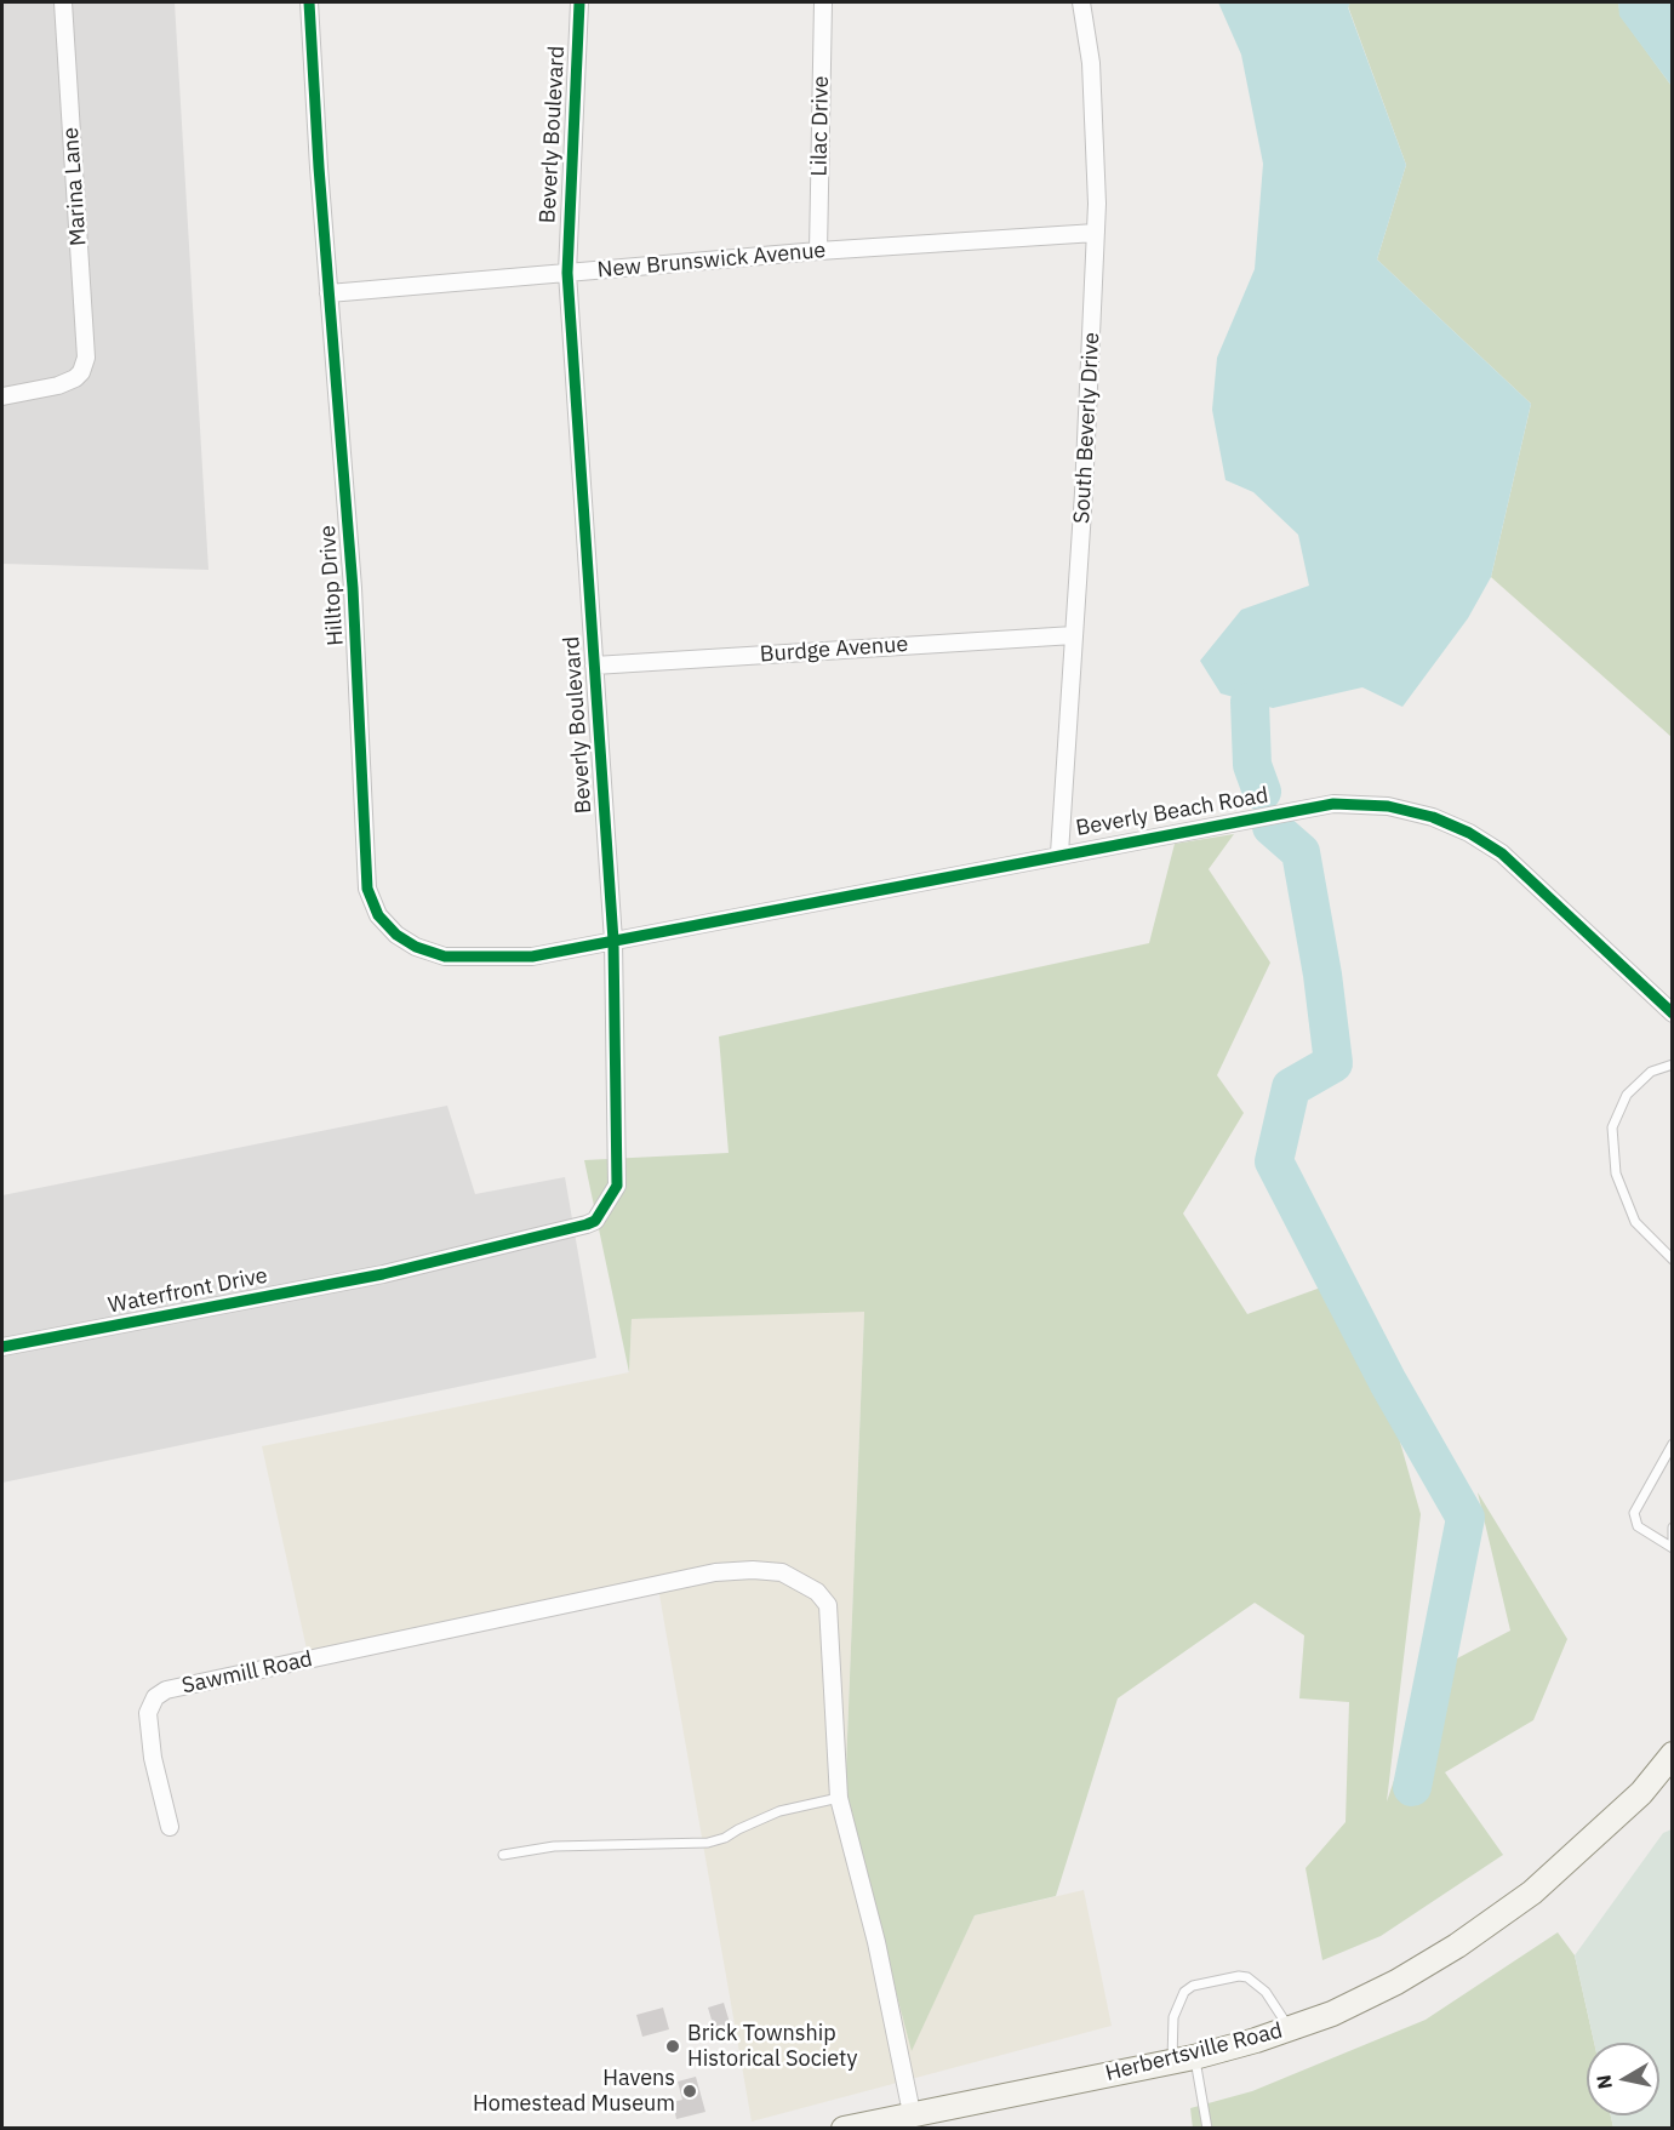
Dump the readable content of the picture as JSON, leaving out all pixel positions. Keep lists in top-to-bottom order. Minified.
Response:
{"streets":{"main road":["Herbertsville Road"],"street":["Lilac Drive","Beverly Boulevard","Marina Lane","New Brunswick Avenue","South Beverly Drive","Hilltop Drive","Burdge Avenue","Beverly Beach Road","Waterfront Drive","Sawmill Road"]},"crossings":[["Lilac Drive","New Brunswick Avenue"],["Beverly Boulevard","New Brunswick Avenue"],["Beverly Boulevard","Hilltop Drive"],["Beverly Boulevard","Burdge Avenue"],["Beverly Boulevard","Beverly Beach Road"],["Beverly Boulevard","Waterfront Drive"],["New Brunswick Avenue","South Beverly Drive"],["New Brunswick Avenue","Hilltop Drive"],["South Beverly Drive","Burdge Avenue"],["South Beverly Drive","Beverly Beach Road"],["Hilltop Drive","Beverly Beach Road"]],"places":["Brick Township Historical Society","Havens Homestead Museum"],"north":"left"}
